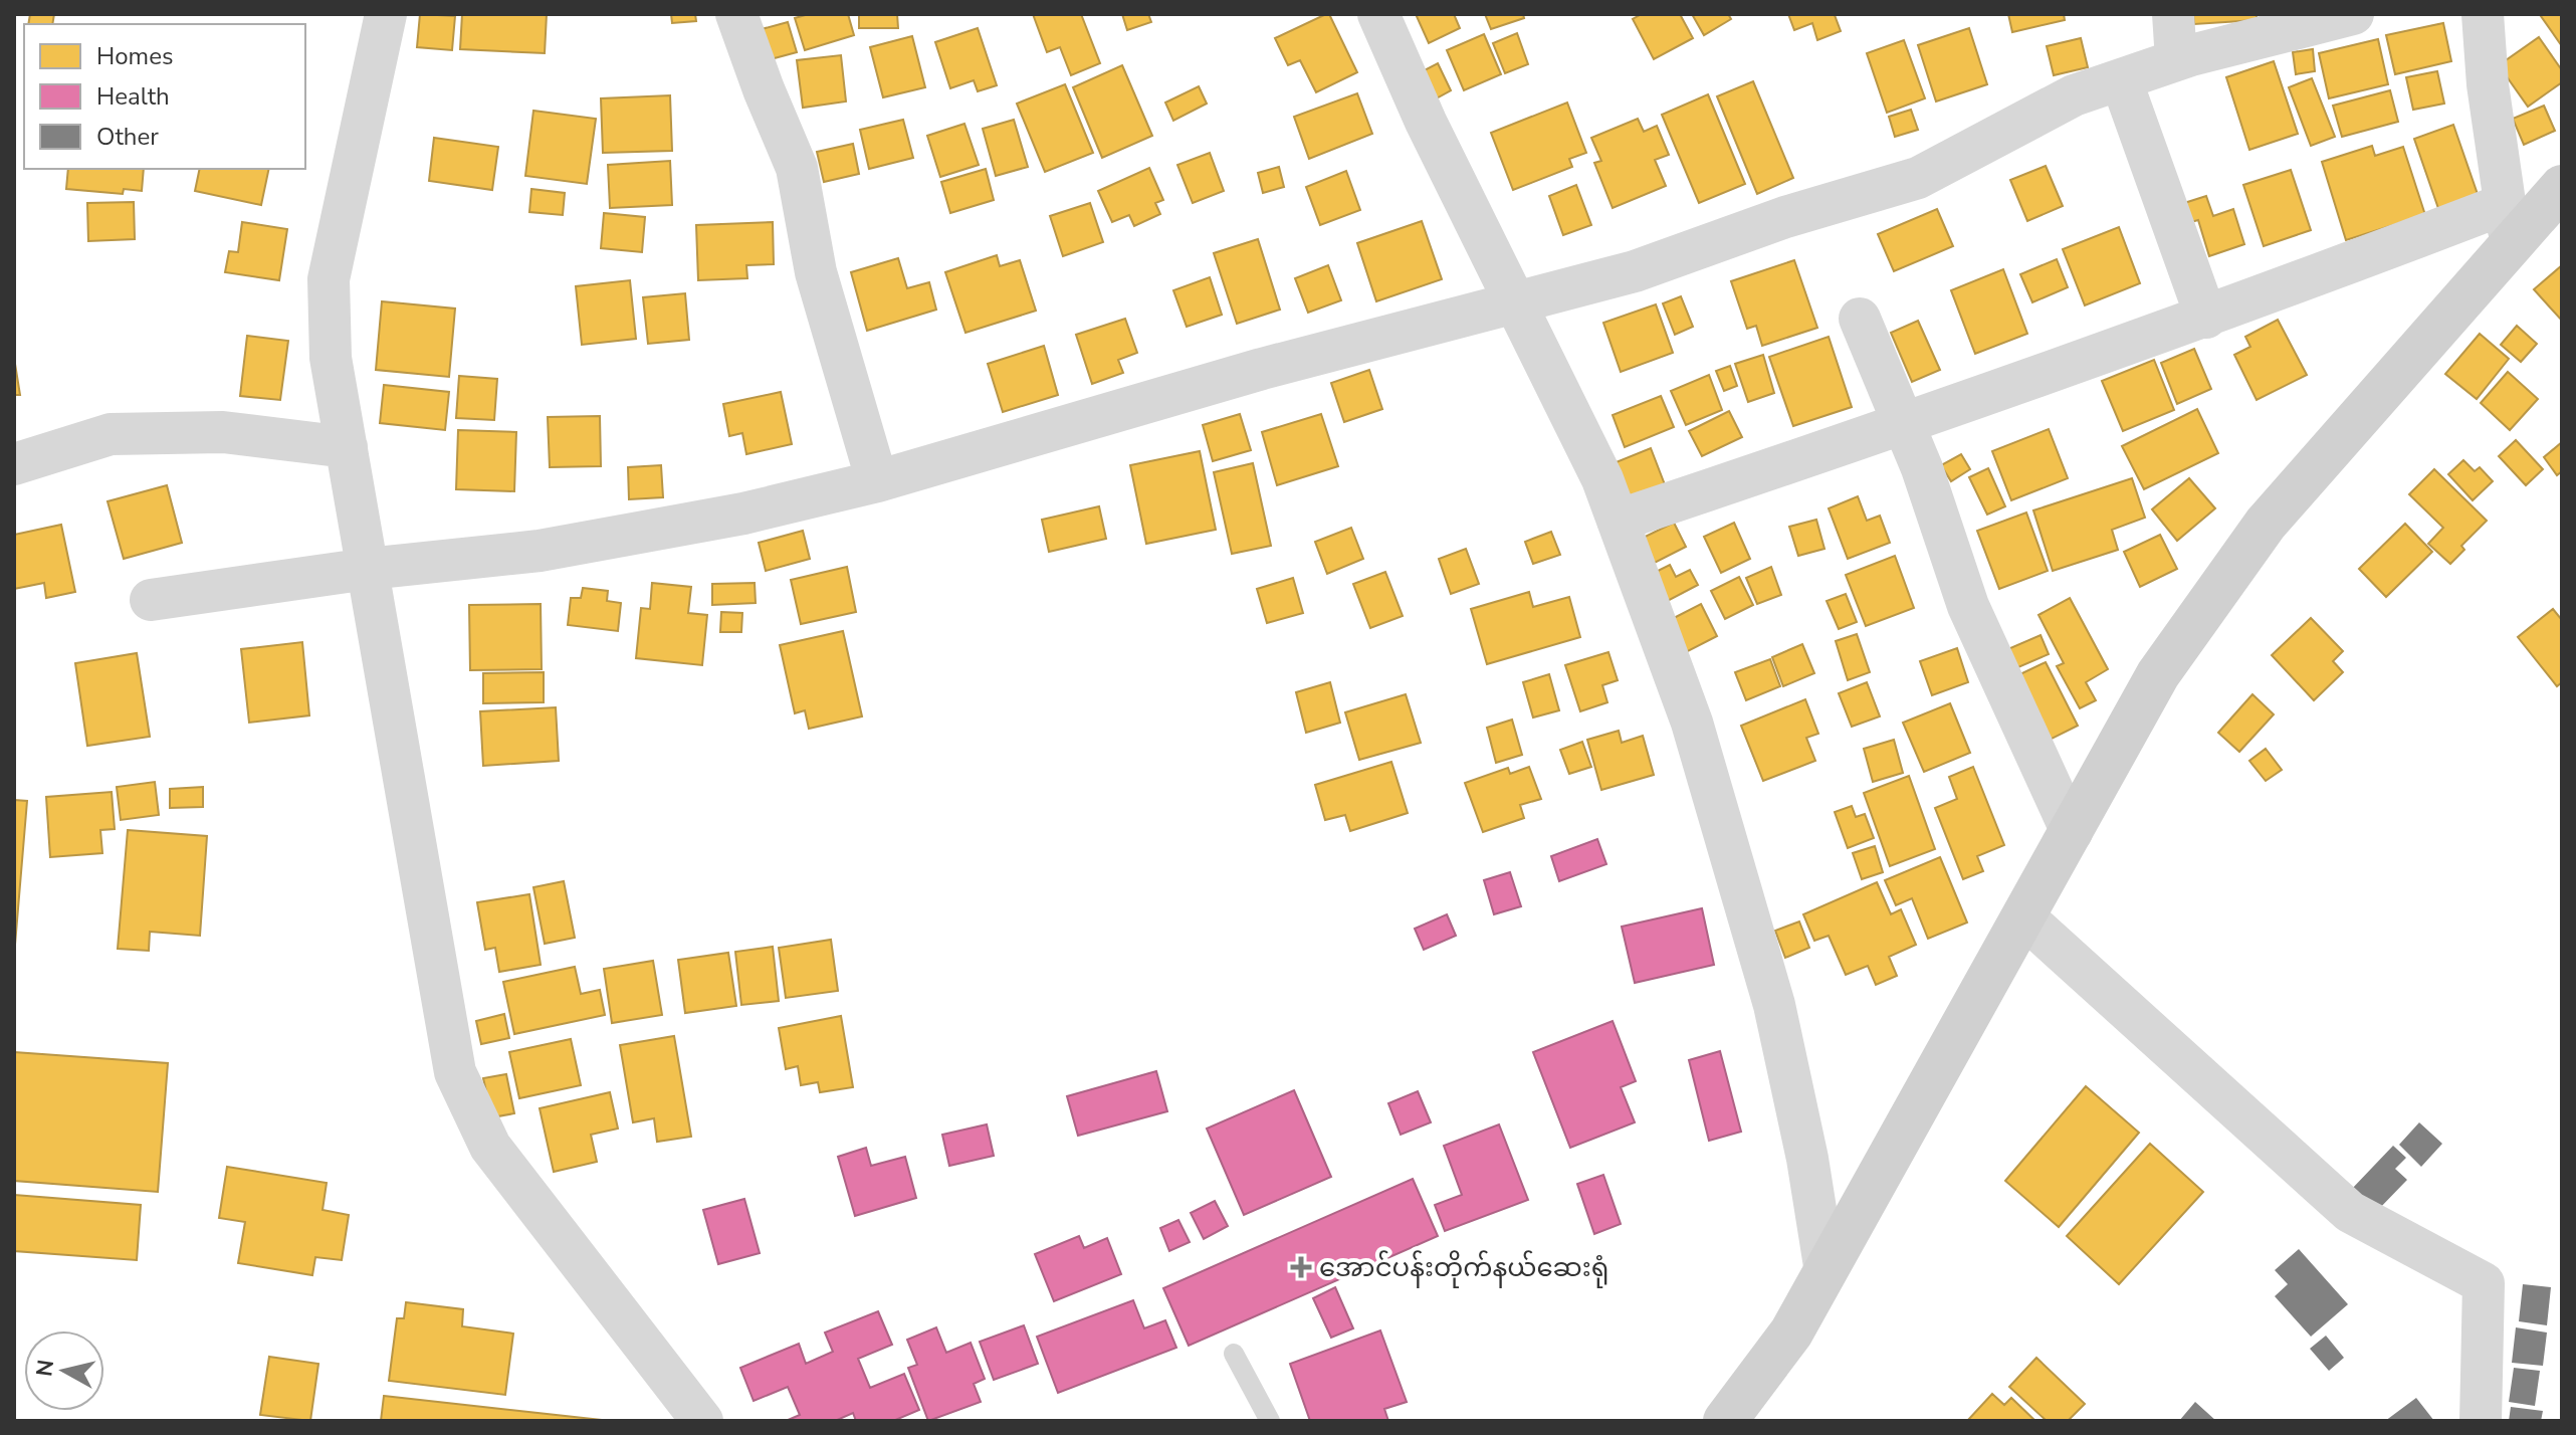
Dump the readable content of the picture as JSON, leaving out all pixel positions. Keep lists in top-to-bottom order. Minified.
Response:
{"places":{"health":["အောင်ပန်းတိုက်နယ်ဆေးရုံ"]},"legend":["Homes","Health","Other"],"north":"left"}
